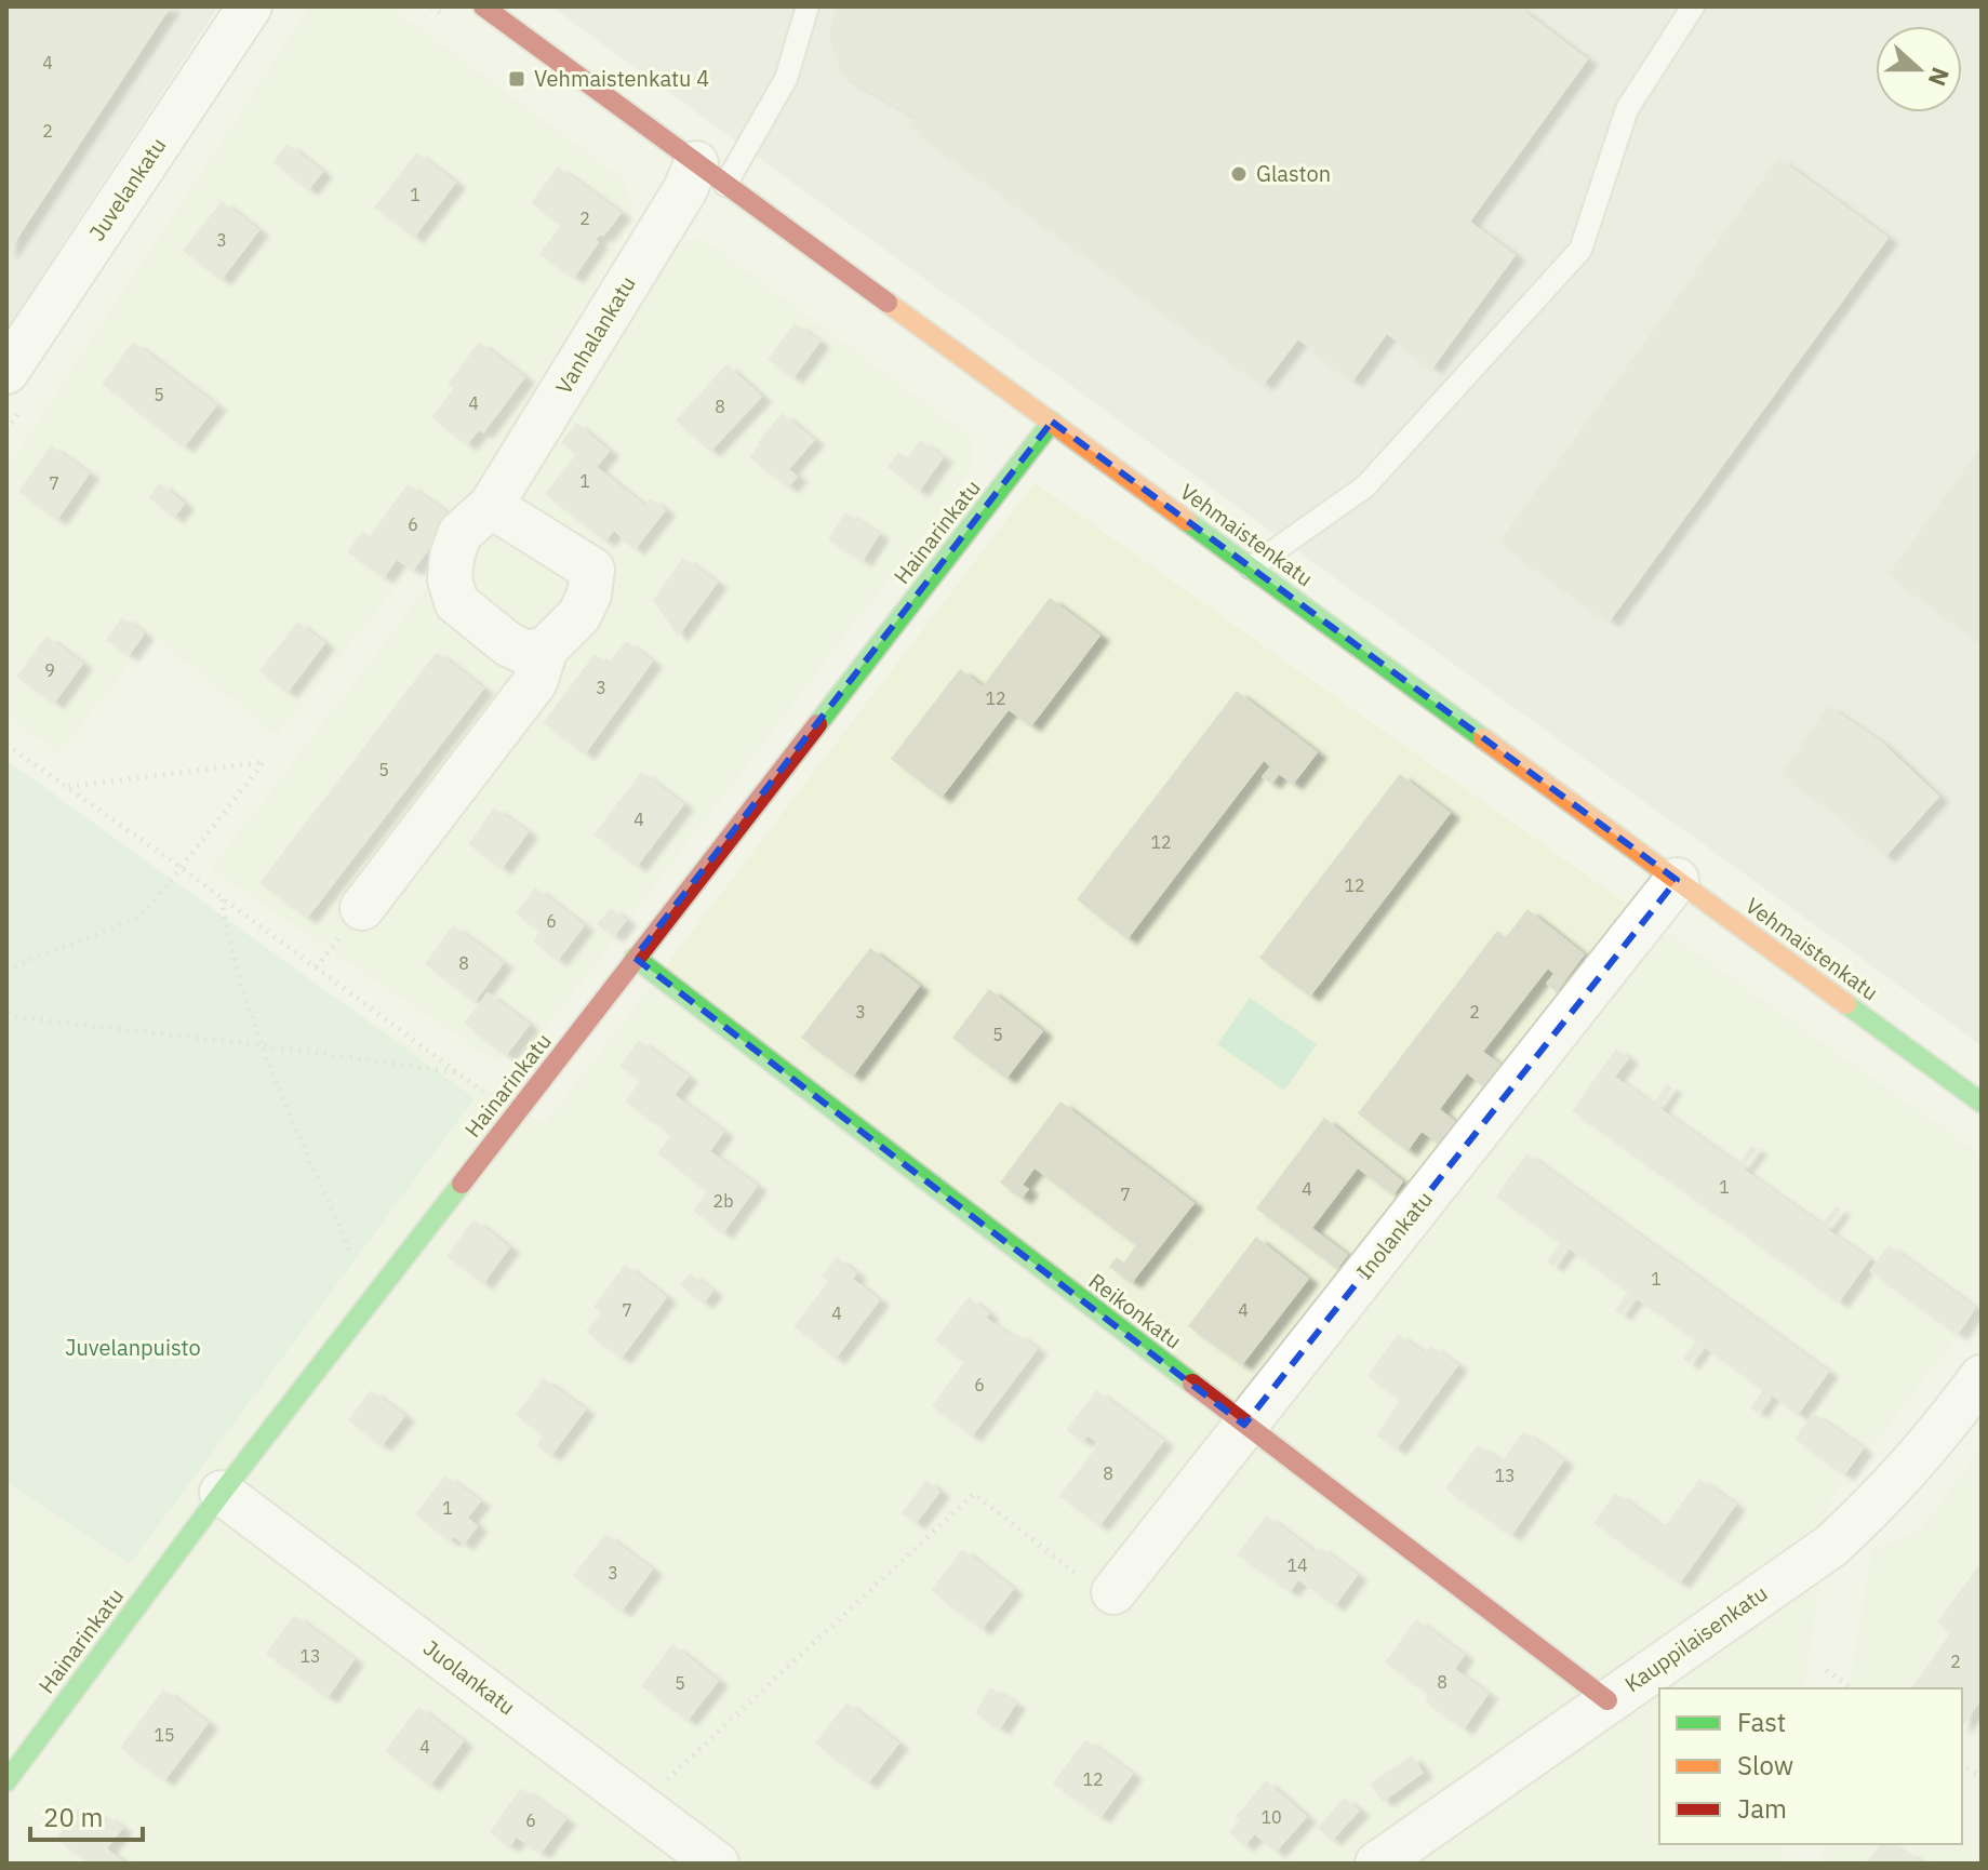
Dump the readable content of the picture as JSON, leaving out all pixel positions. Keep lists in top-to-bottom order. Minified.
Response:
{"streets":{"street":["Juvelankatu","Vanhalankatu","Hainarinkatu","Vehmaistenkatu","Inolankatu","Reikonkatu","Kauppilaisenkatu","Juolankatu"]},"crossings":[["Vanhalankatu","Vehmaistenkatu"],["Hainarinkatu","Vehmaistenkatu"],["Hainarinkatu","Reikonkatu"],["Hainarinkatu","Juolankatu"],["Vehmaistenkatu","Inolankatu"],["Inolankatu","Reikonkatu"],["Reikonkatu","Kauppilaisenkatu"]],"parks":["Juvelanpuisto"],"places":{"transit":["Vehmaistenkatu 4"],"other":["Glaston"]},"house_numbers":["4","2","1","2","3","5","4","8","1","7","6","9","3","12","5","4","12","12","6","8","3","2","5","1","4","7","2b","1","7","4","4","6","8","13","1","14","3","13","2","8","5","15","4","12","10","6"],"legend":["Fast","Slow","Jam"],"scale_bar":"20 m","north":"right"}
